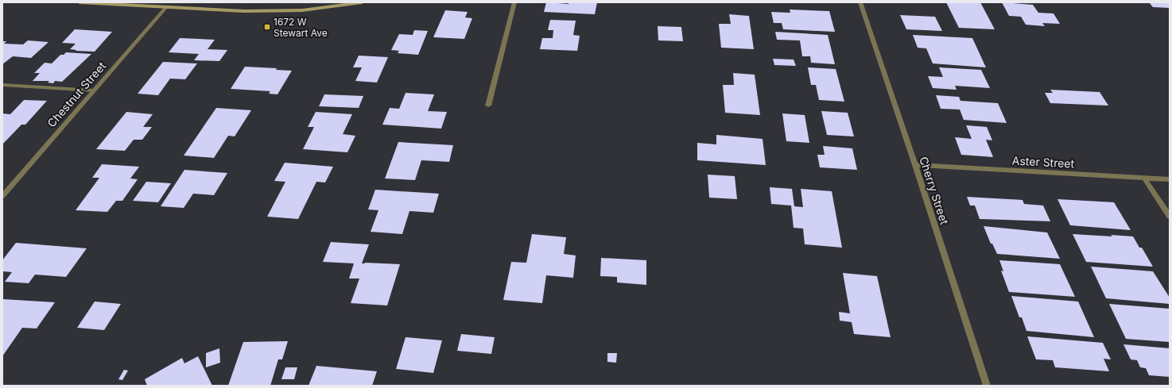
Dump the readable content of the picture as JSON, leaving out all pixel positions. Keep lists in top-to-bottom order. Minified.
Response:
{"streets":{"street":["Chestnut Street","Aster Street","Cherry Street"]},"crossings":[["Aster Street","Cherry Street"]],"places":{"transit":["1672 W Stewart Ave"]}}
